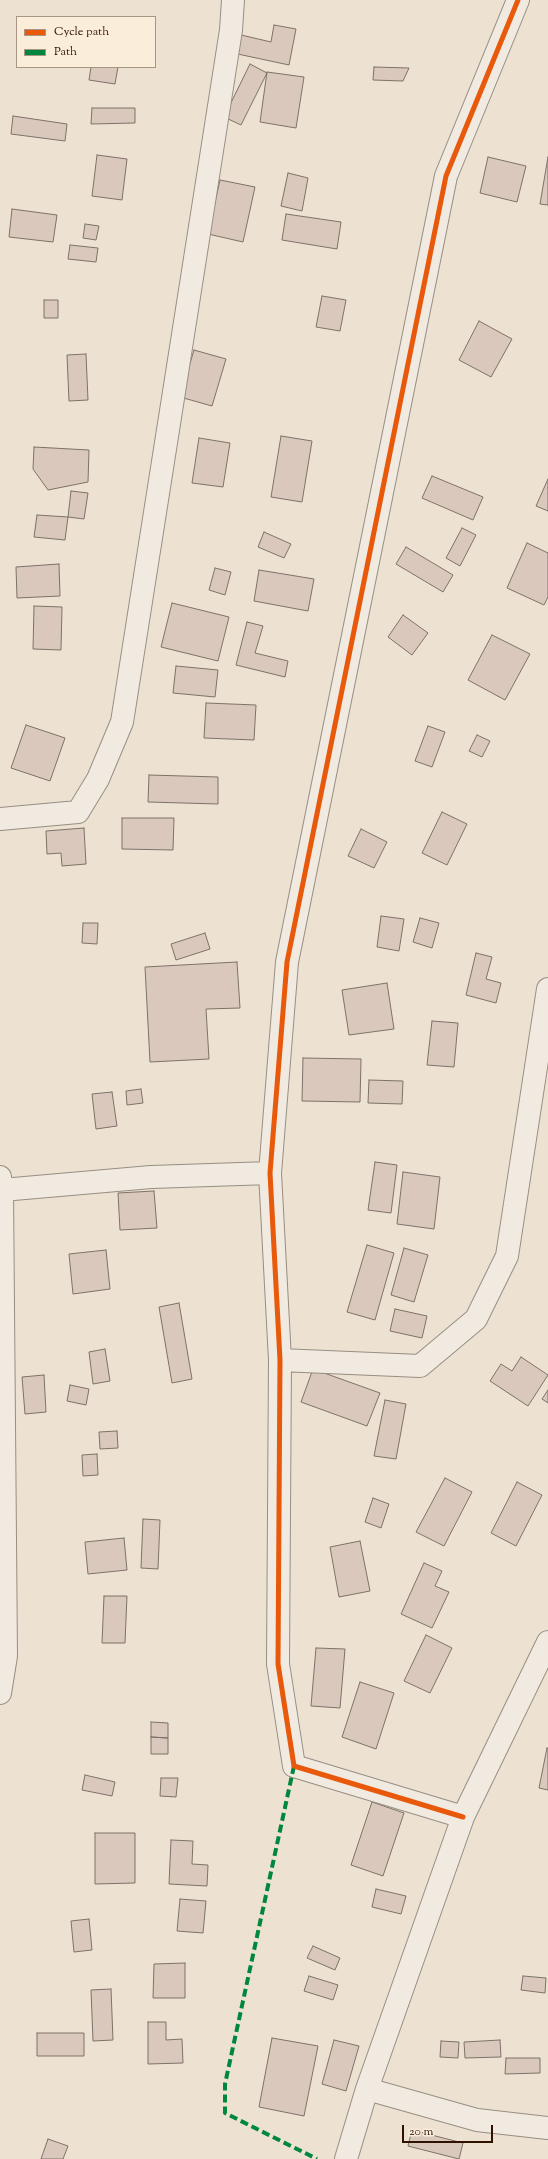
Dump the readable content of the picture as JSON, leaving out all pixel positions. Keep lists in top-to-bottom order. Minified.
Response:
{"legend":["Cycle path","Path"],"scale_bar":"20 m"}
